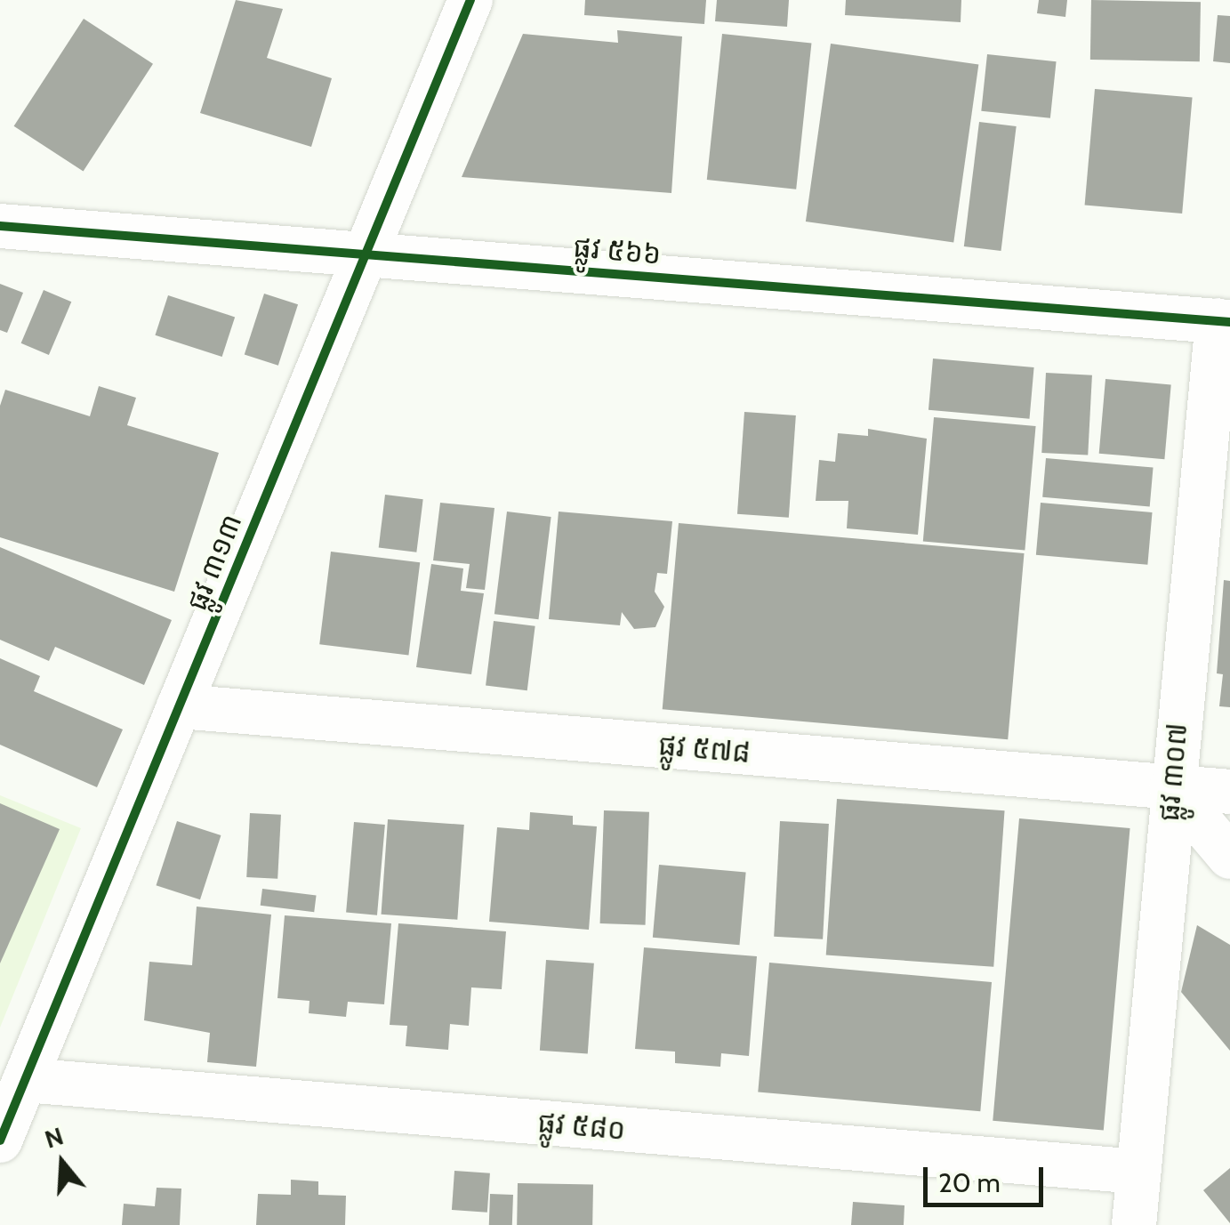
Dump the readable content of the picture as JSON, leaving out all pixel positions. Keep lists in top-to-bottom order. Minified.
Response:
{"streets":{"street":["ផ្លូវ ៥៦៦","ផ្លូវ ៣១៣","ផ្លូវ ៥៧៨","ផ្លូវ ៣០៧","ផ្លូវ ៥៨០"]},"crossings":[["ផ្លូវ ៥៦៦","ផ្លូវ ៣១៣"],["ផ្លូវ ៥៦៦","ផ្លូវ ៣០៧"],["ផ្លូវ ៣១៣","ផ្លូវ ៥៧៨"],["ផ្លូវ ៣១៣","ផ្លូវ ៥៨០"],["ផ្លូវ ៥៧៨","ផ្លូវ ៣០៧"],["ផ្លូវ ៣០៧","ផ្លូវ ៥៨០"]],"scale_bar":"20 m","north":"top"}
